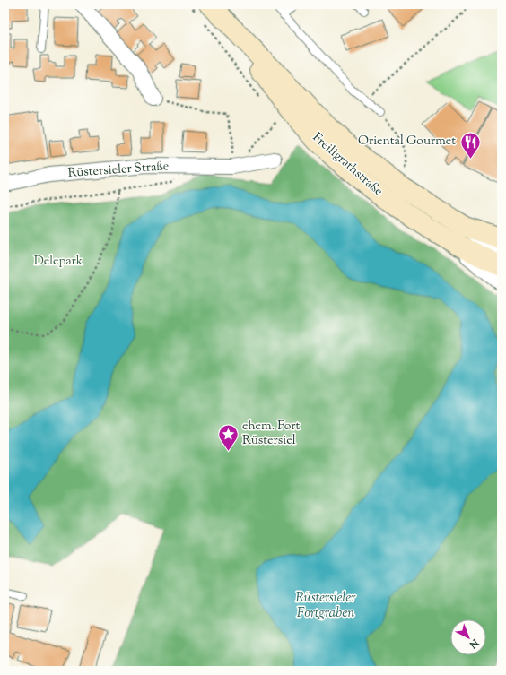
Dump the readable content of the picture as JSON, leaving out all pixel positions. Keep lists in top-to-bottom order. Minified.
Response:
{"streets":{"main road":["Freiligrathstraße"],"street":["Rüstersieler Straße"]},"water":["Rüstersieler Fortgraben"],"parks":["Delepark"],"places":{"restaurant":["Oriental Gourmet"],"place":["ehem. Fort Rüstersiel"]},"north":"bottom right"}
